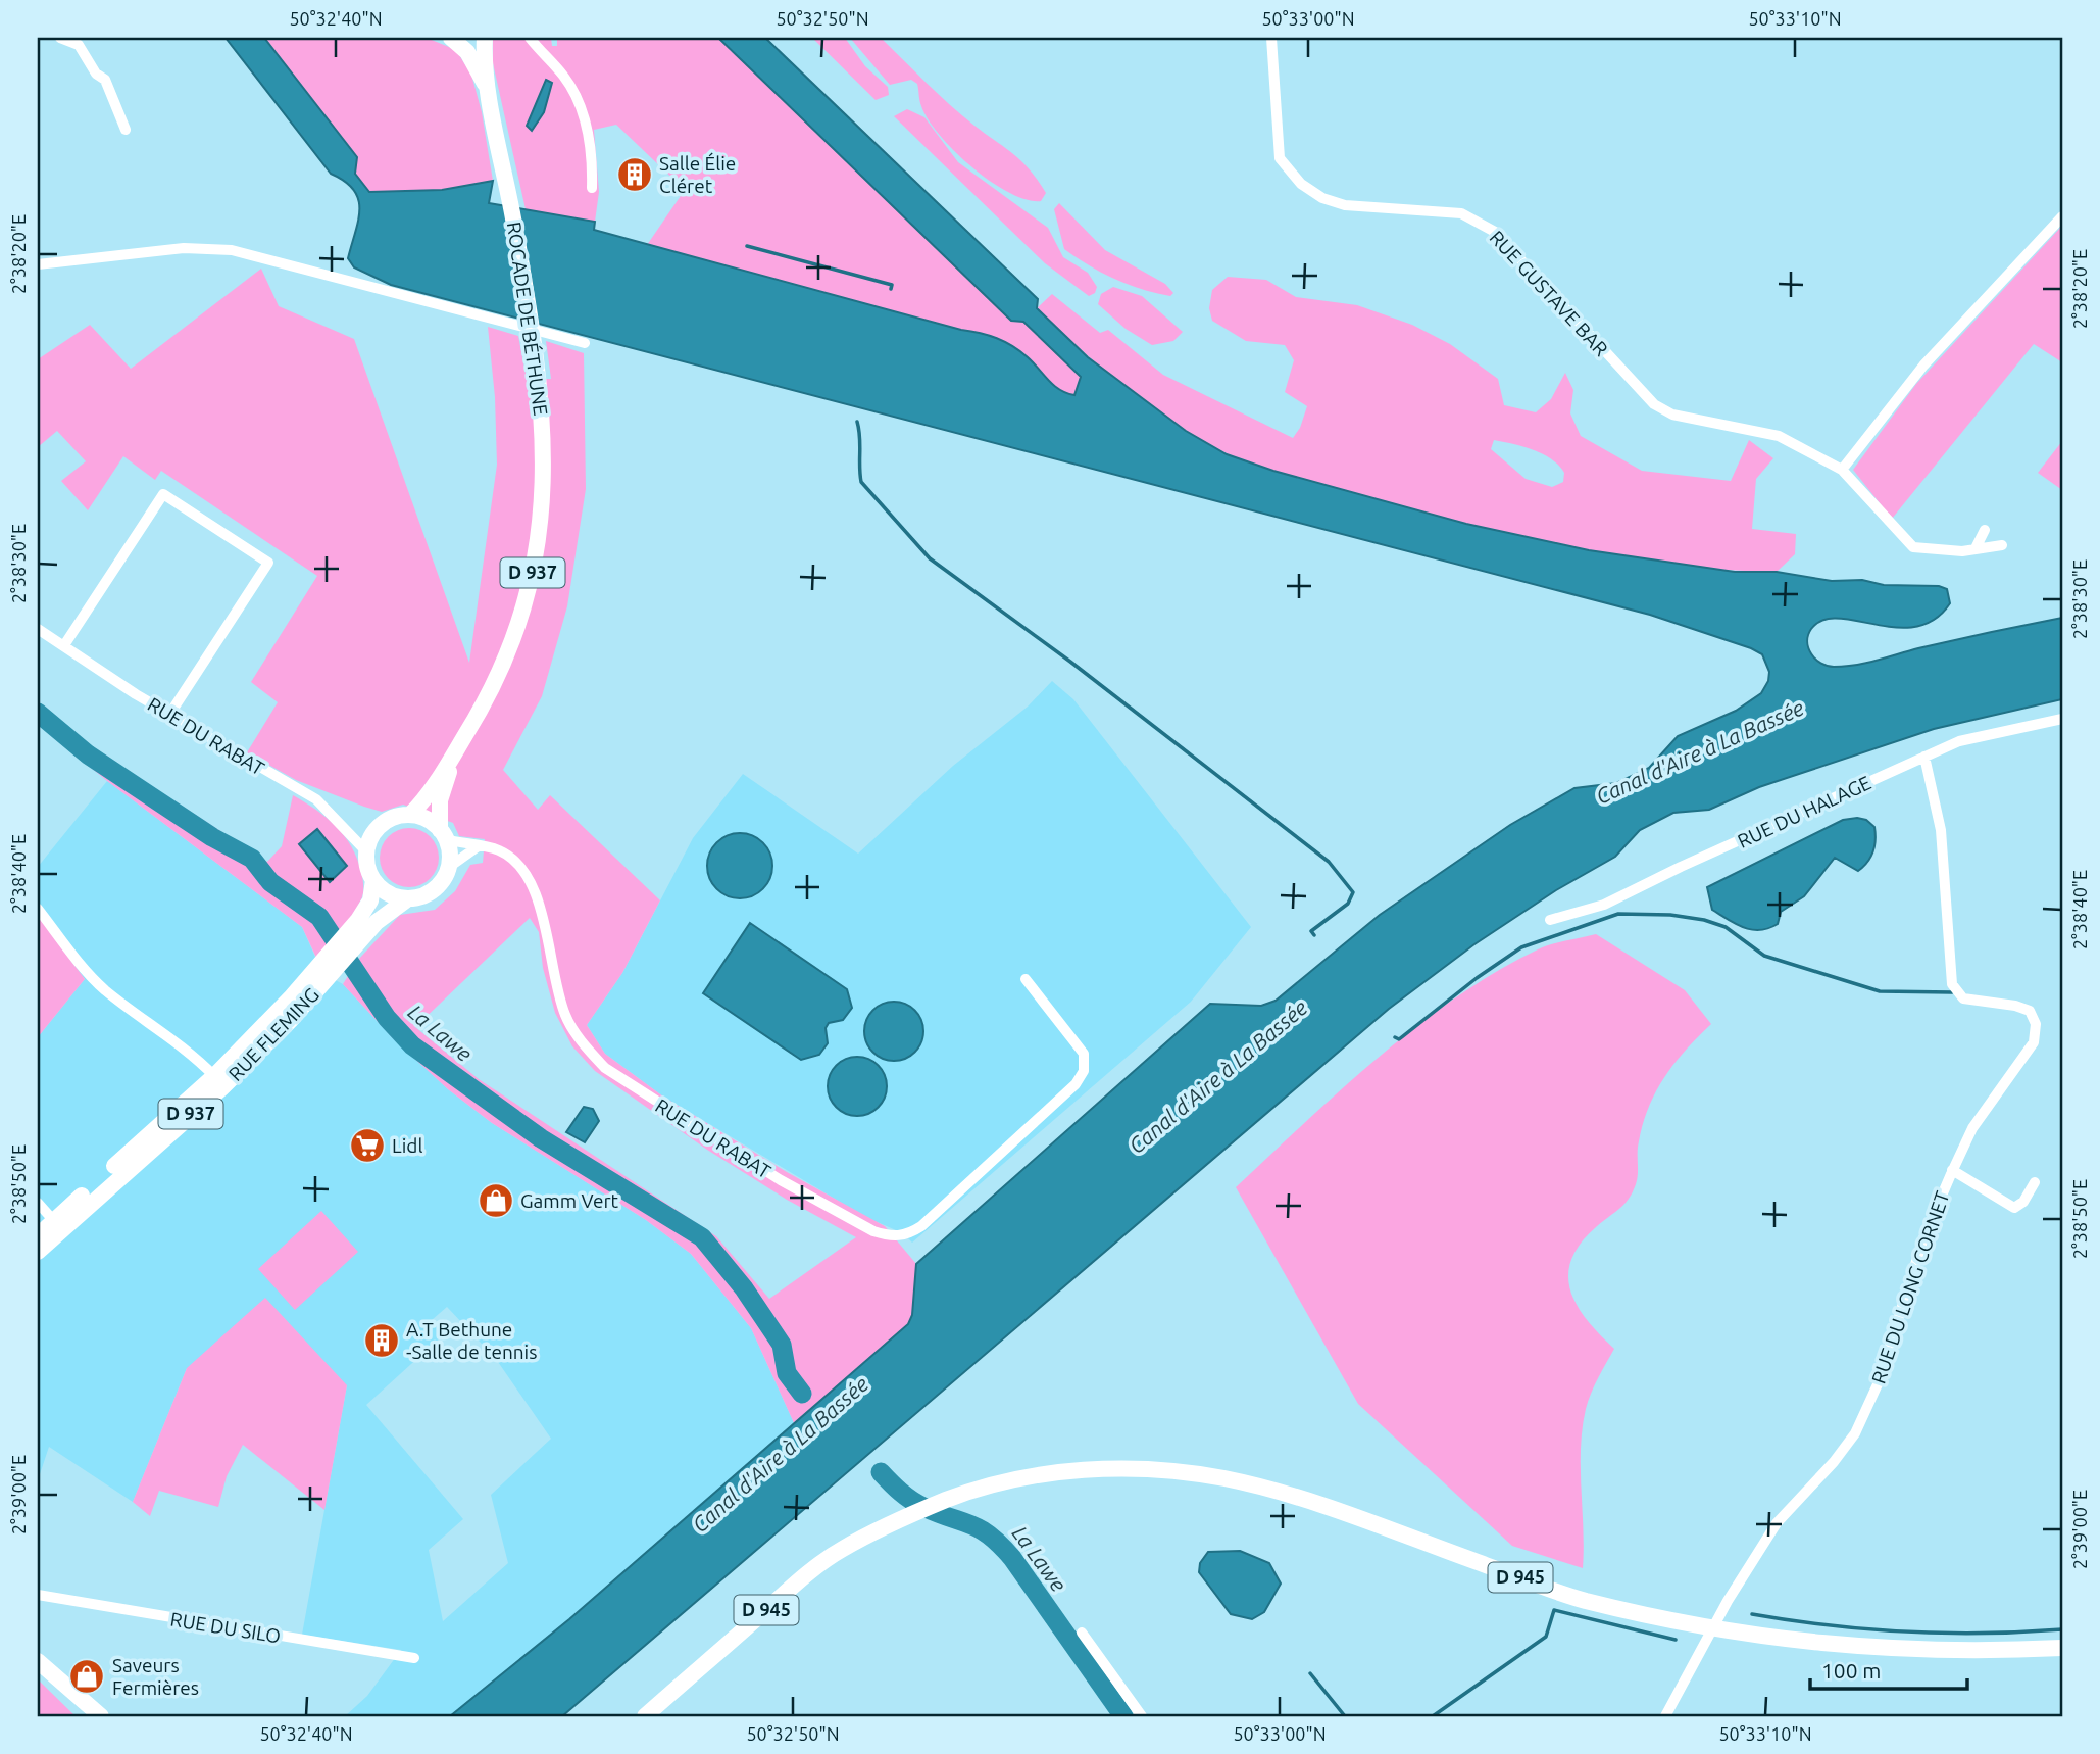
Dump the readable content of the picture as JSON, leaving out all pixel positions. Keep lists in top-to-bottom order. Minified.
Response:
{"streets":{"main road":["ROCADE DE BÉTHUNE","D 937","RUE FLEMING","D 945"],"street":["RUE GUSTAVE BAR","RUE DU RABAT","RUE DU HALAGE","RUE DU LONG CORNET","RUE DU SILO"]},"crossings":[["ROCADE DE BÉTHUNE","RUE DU RABAT"],["ROCADE DE BÉTHUNE","RUE FLEMING"],["RUE DU RABAT","RUE FLEMING"],["RUE DU HALAGE","RUE DU LONG CORNET"]],"water":["Canal d'Aire à La Bassée","La Lawe"],"places":{"building":["Salle Élie Cléret","A.T Bethune -Salle de tennis"],"supermarket":["Lidl"],"shop":["Gamm Vert","Saveurs Fermières"]},"scale_bar":"100 m","coordinates":["50°32'40\"N","50°32'50\"N","50°33'00\"N","50°33'10\"N","2°38'20\"E","2°38'30\"E","2°38'40\"E","2°38'50\"E","2°39'00\"E"]}
